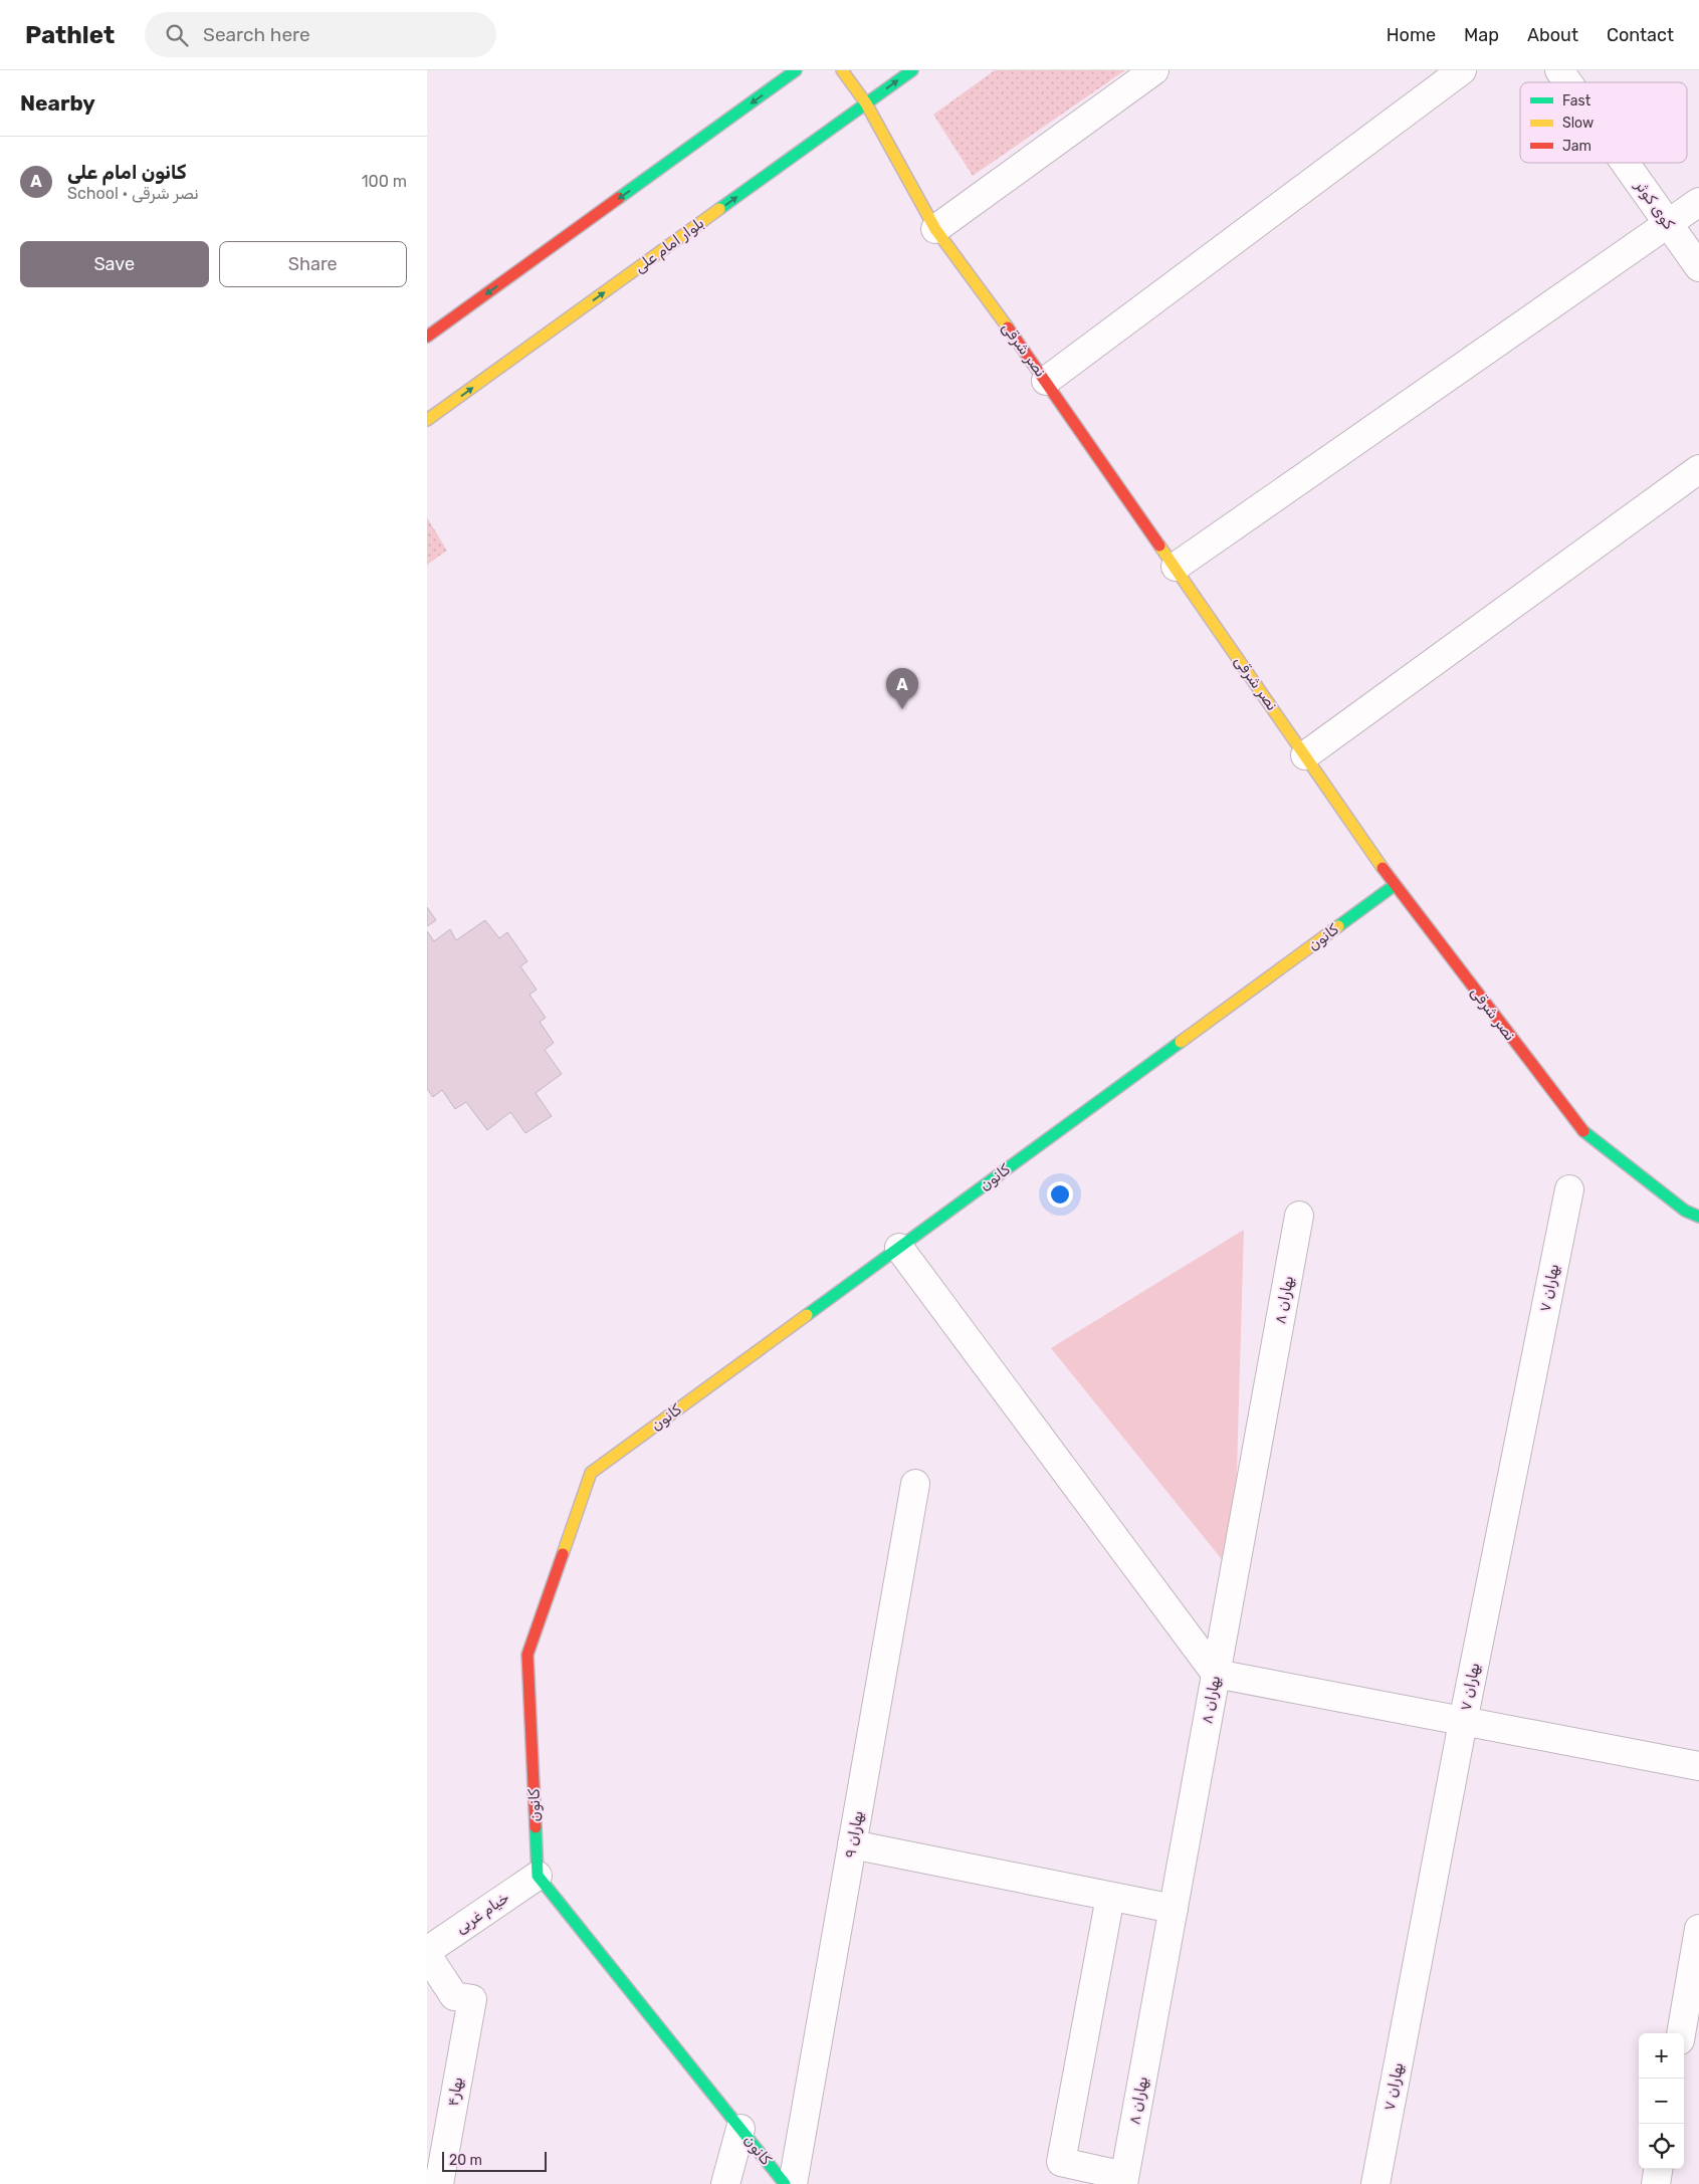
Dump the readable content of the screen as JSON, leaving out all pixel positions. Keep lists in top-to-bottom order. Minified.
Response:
{"streets":{"street":["کوی کوثر","بلوار امام علی","نصر شرقی","کانون","بهاران ۷","بهاران ۸","بهاران ۹","خیام غربی","بهار۴"]},"crossings":[["بلوار امام علی","نصر شرقی"],["نصر شرقی","کانون"],["کانون","خیام غربی"]],"legend":["Fast","Slow","Jam"],"scale_bar":"20 m","page":{"header":"Pathlet","search":"Search here","nav":["Home","Map","About","Contact"],"heading":"Nearby","list":[{"mark":"A","name":"کانون امام علی","note":"School · نصر شرقی","value":"100 m"}],"buttons":["Save","Share"],"pins":"A","map_buttons":["+","−"],"scale":"20 m"}}
